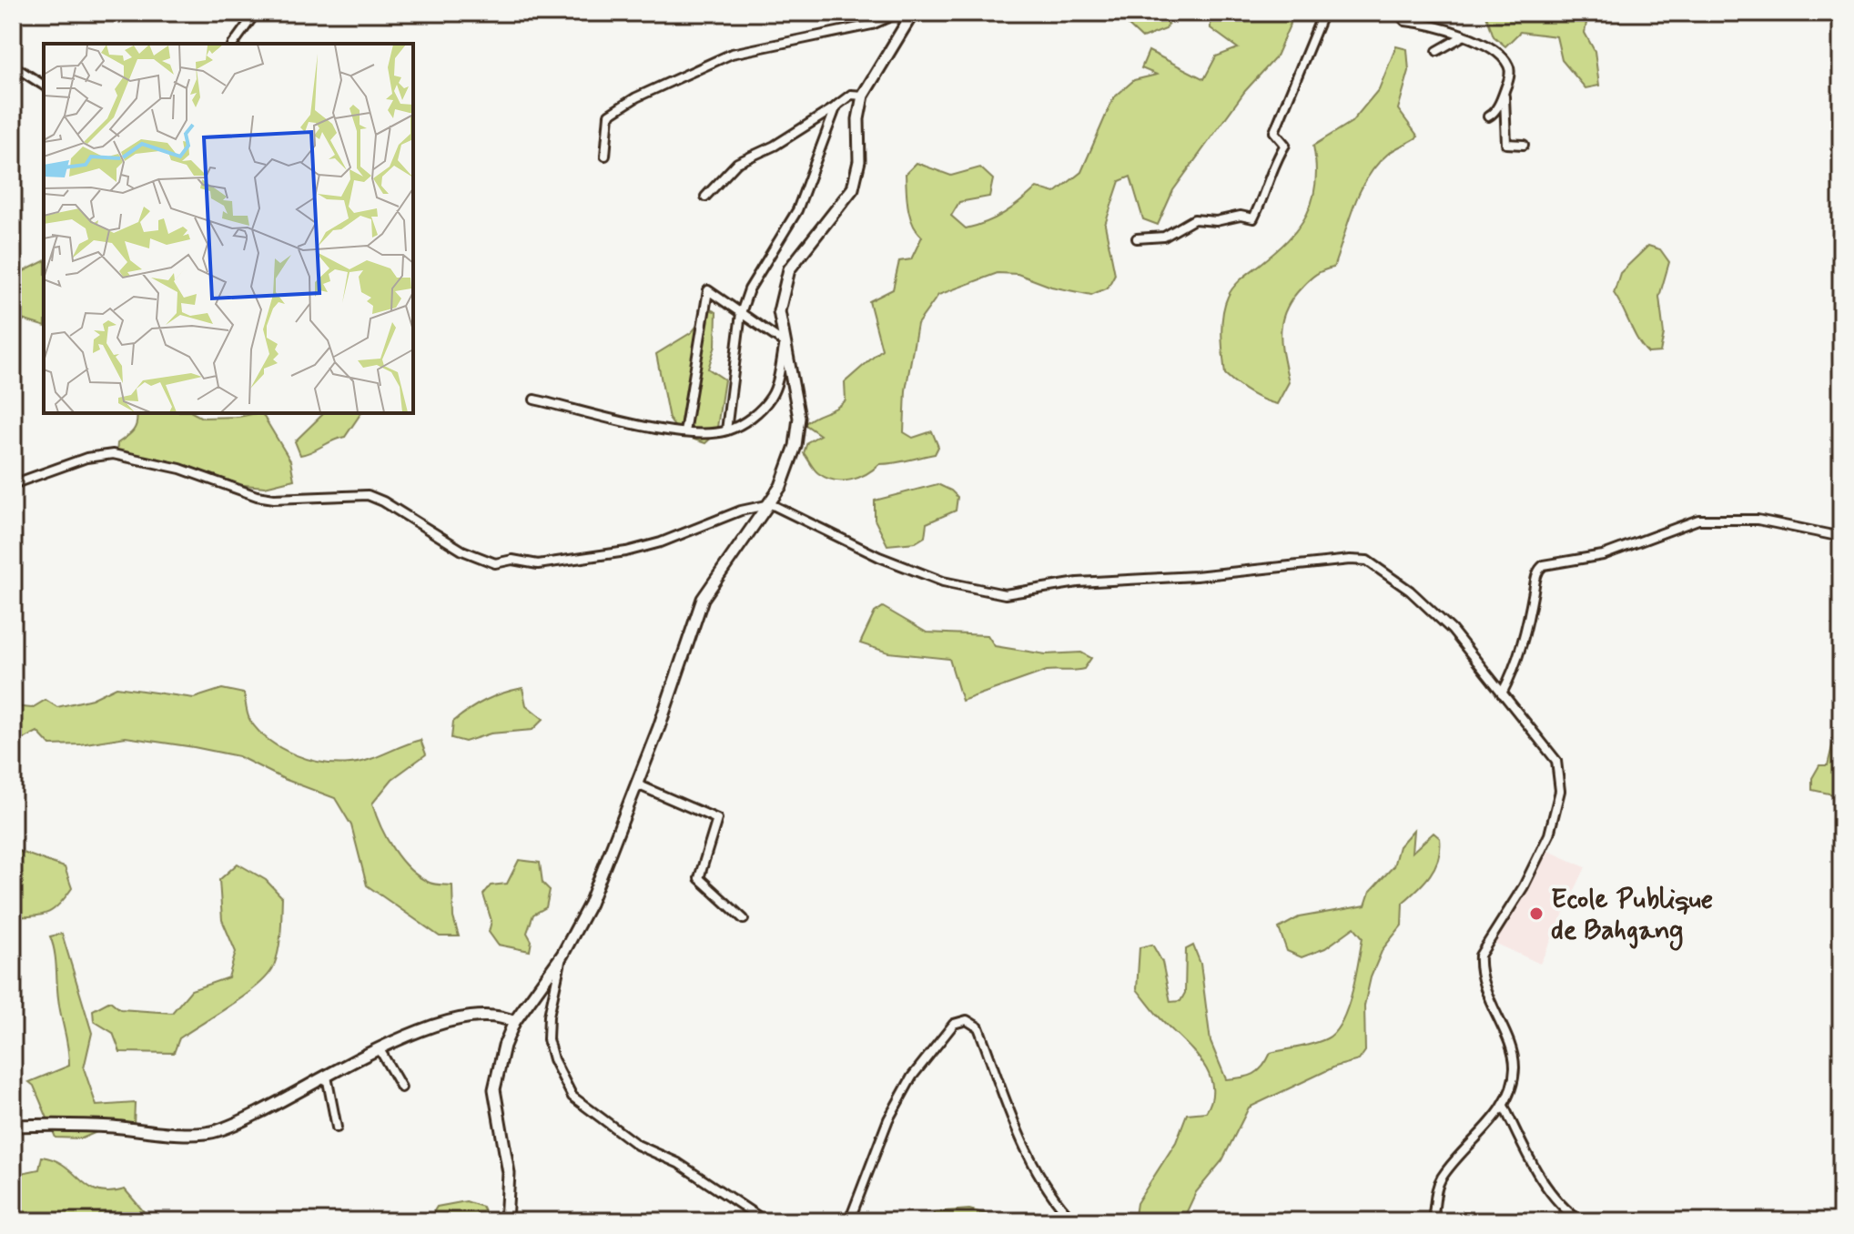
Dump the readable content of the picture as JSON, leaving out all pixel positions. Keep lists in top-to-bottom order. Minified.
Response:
{"places":["Ecole Publique de Bahgang"]}
